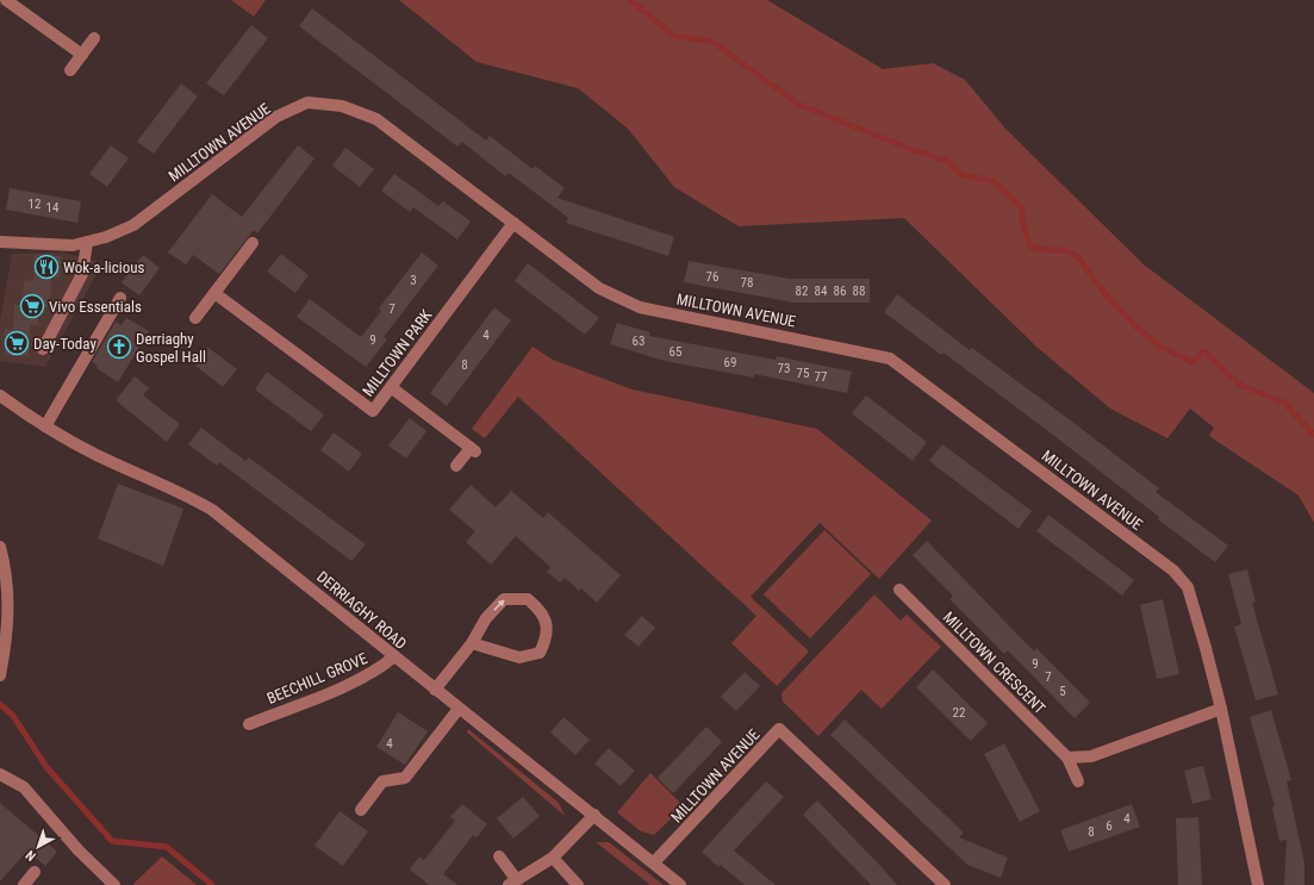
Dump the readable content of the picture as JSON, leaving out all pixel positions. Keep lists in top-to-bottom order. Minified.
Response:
{"streets":{"street":["MILLTOWN AVENUE","MILLTOWN PARK","DERRIAGHY ROAD","MILLTOWN CRESCENT","BEECHILL GROVE"]},"crossings":[["MILLTOWN AVENUE","MILLTOWN PARK"],["MILLTOWN AVENUE","DERRIAGHY ROAD"],["DERRIAGHY ROAD","BEECHILL GROVE"]],"places":{"restaurant":["Wok-a-licious"],"supermarket":["Vivo Essentials","Day-Today"],"church":["Derriaghy Gospel Hall"]},"house_numbers":["12","14","76","3","78","82","84","86","88","7","4","9","63","65","69","8","73","75","77","9","7","5","22","4","4","6","8"],"north":"bottom left"}
